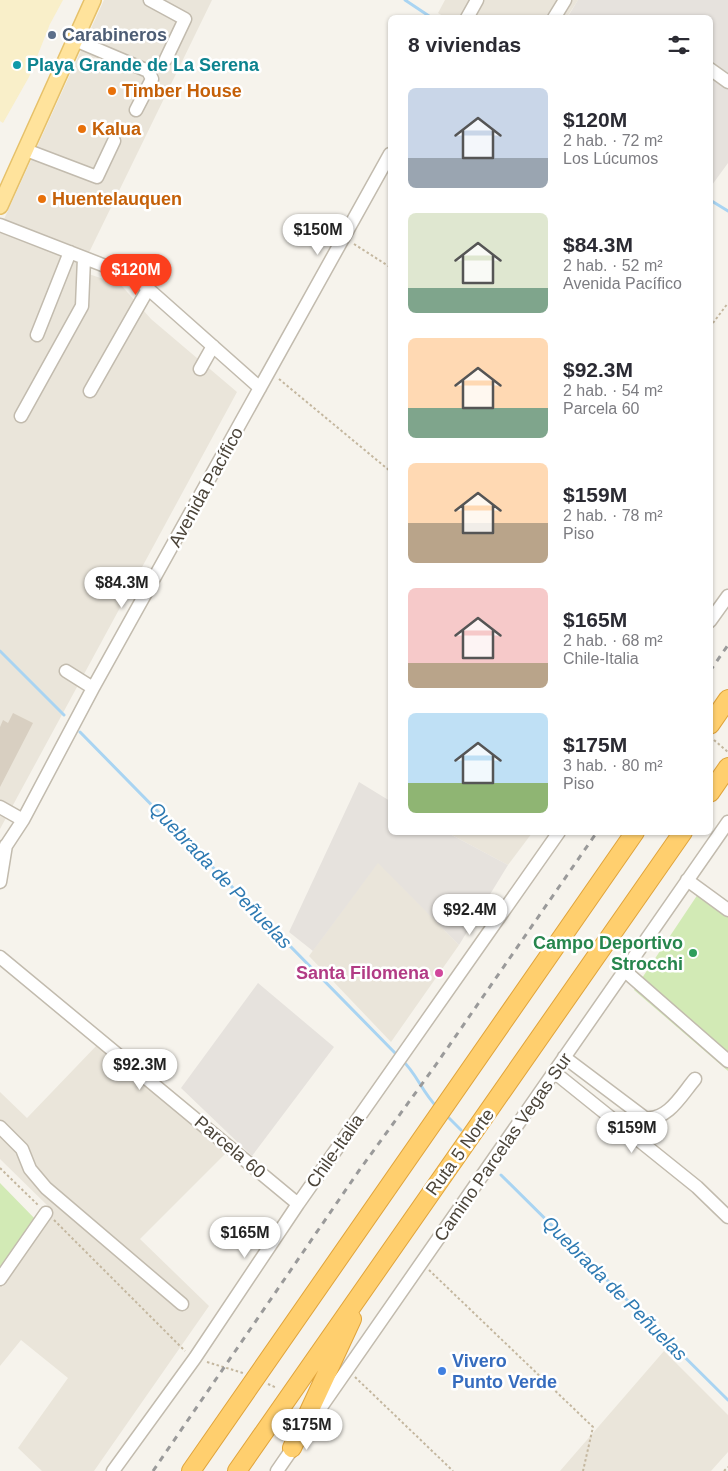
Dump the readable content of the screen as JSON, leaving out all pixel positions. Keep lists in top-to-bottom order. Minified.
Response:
{"streets":{"highway":["Ruta 5 Norte"],"street":["Avenida Pacífico","Parcela 60","Camino Parcelas Vegas Sur","Chile-Italia"]},"crossings":[["Parcela 60","Chile-Italia"]],"water":["Quebrada de Peñuelas"],"places":["Carabineros","Playa Grande de La Serena","Timber House","Kalua","Huentelauquen","Campo Deportivo Strocchi","Santa Filomena","Vivero Punto Verde"],"page":{"heading":"8 viviendas","list":[{"name":"$120M","note":"2 hab. · 72 m² · Los Lúcumos"},{"name":"$84.3M","note":"2 hab. · 52 m² · Avenida Pacífico"},{"name":"$92.3M","note":"2 hab. · 54 m² · Parcela 60"},{"name":"$159M","note":"2 hab. · 78 m² · Piso"},{"name":"$165M","note":"2 hab. · 68 m² · Chile-Italia"},{"name":"$175M","note":"3 hab. · 80 m² · Piso"}],"price":["$150M","$120M","$84.3M","$92.4M","$92.3M","$159M","$165M","$175M"]}}
